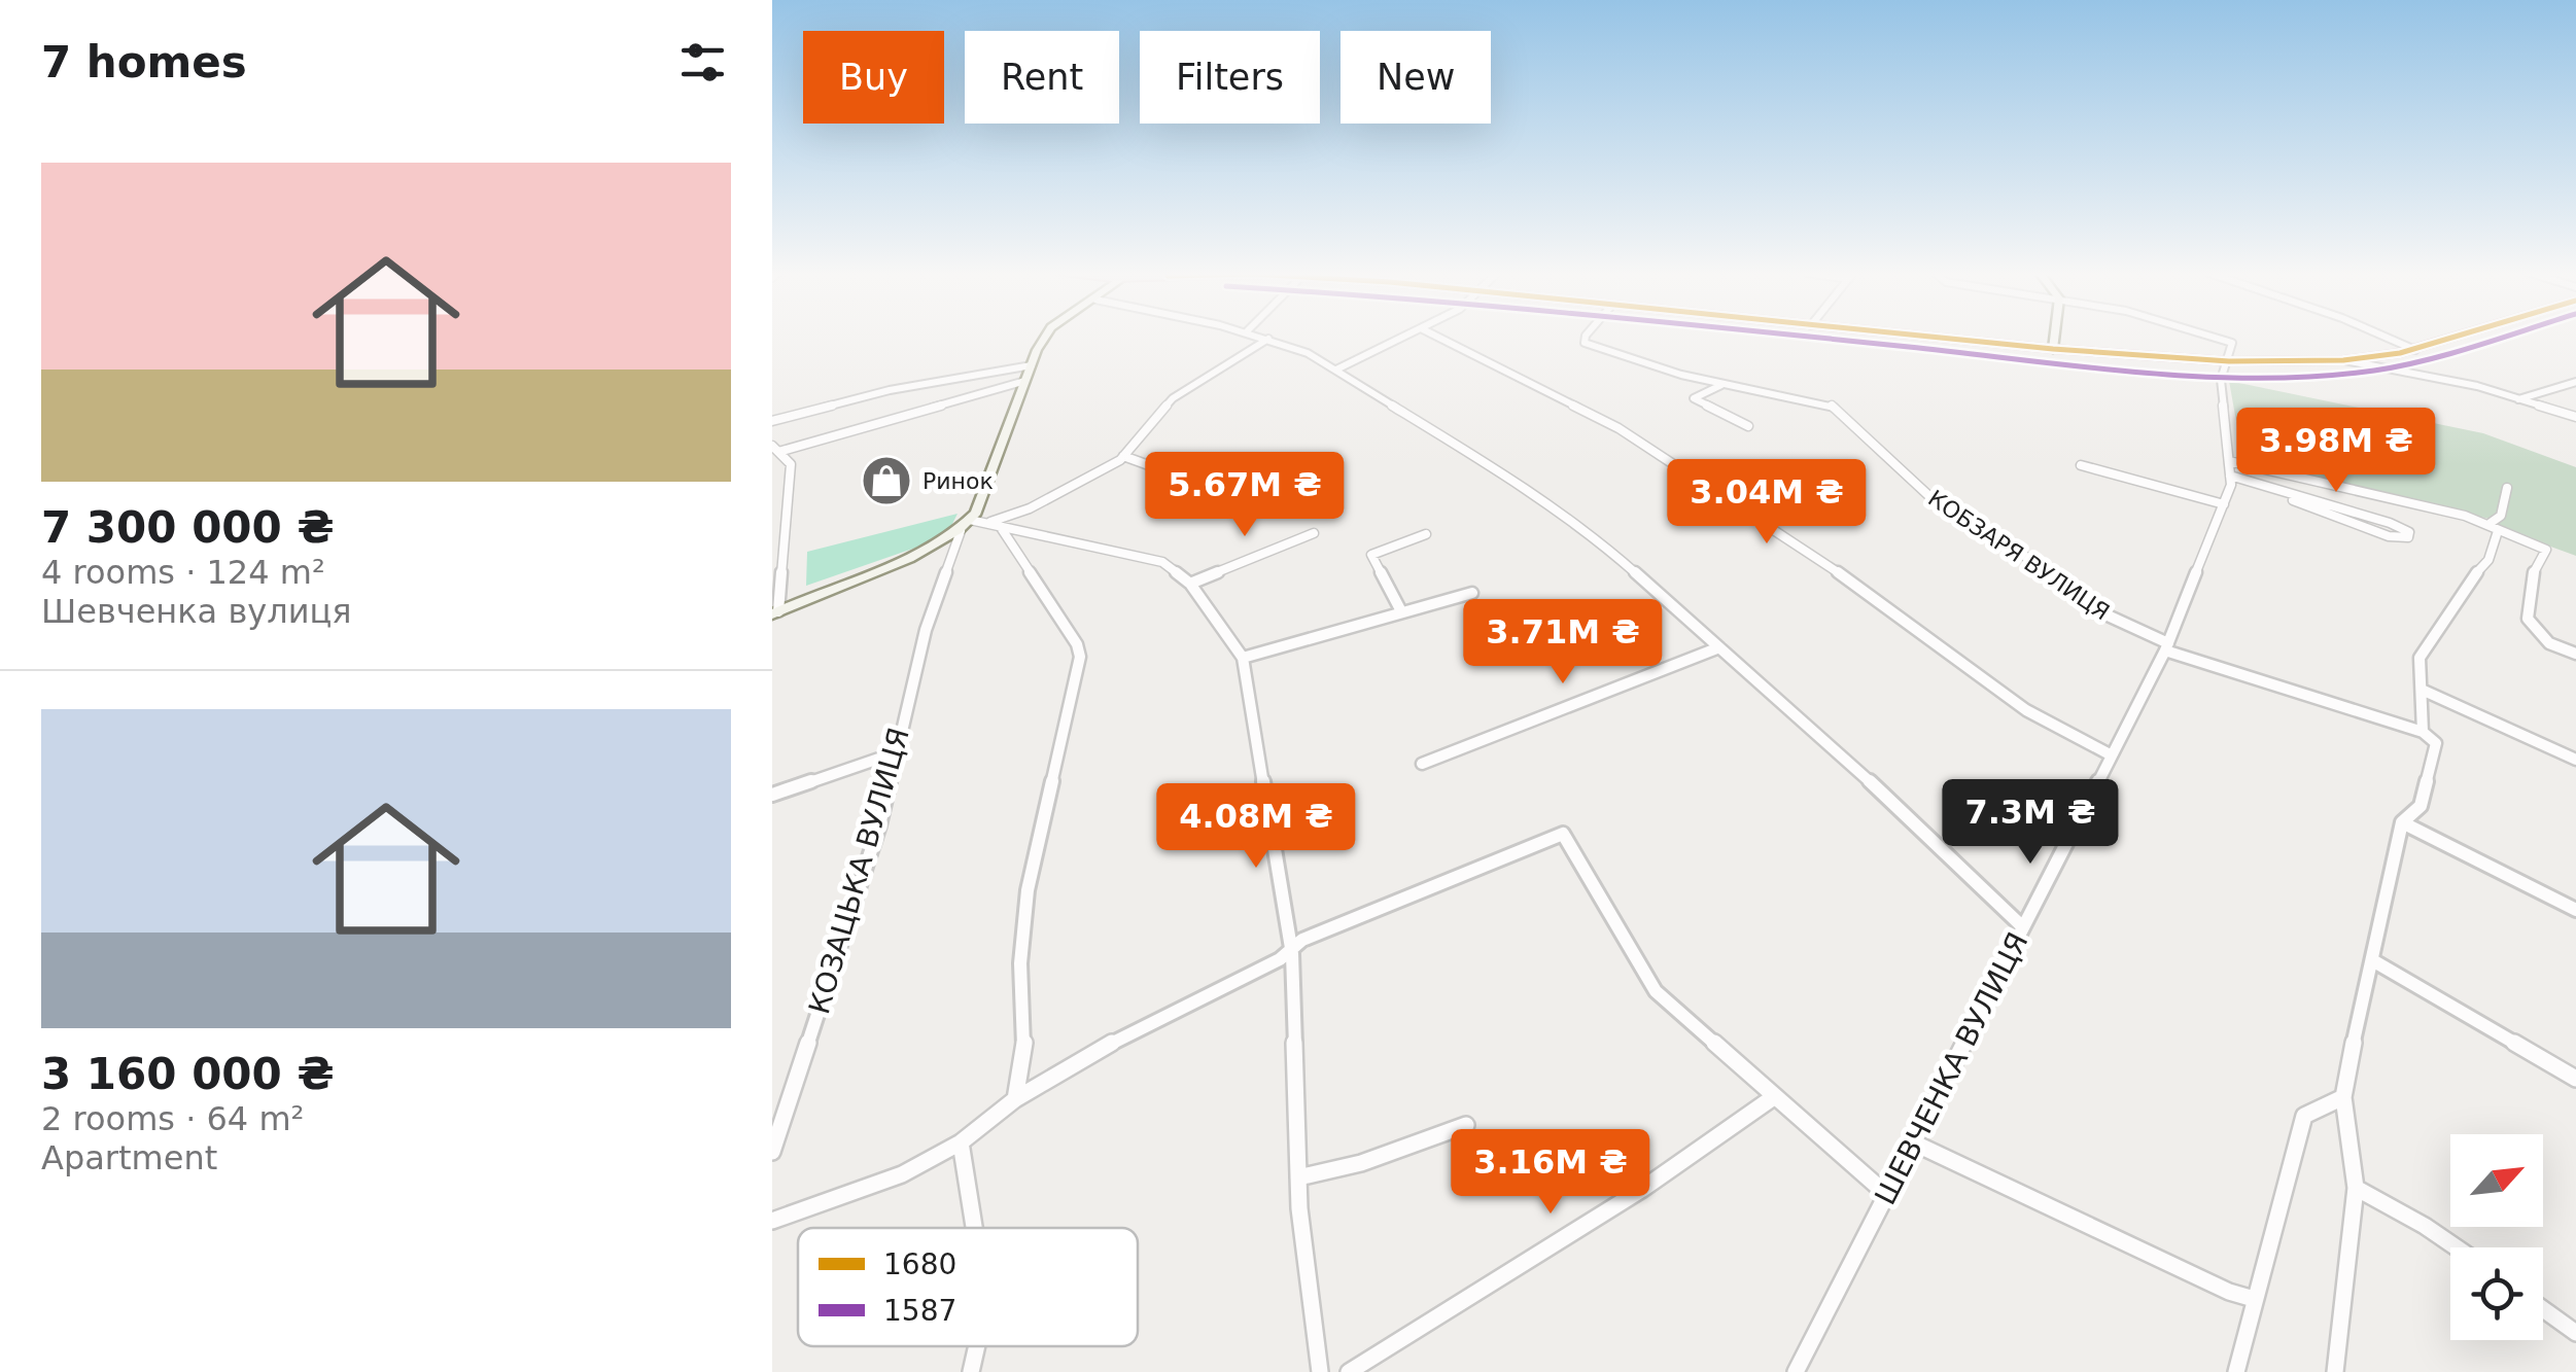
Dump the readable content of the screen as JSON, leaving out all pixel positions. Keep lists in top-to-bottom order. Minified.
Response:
{"streets":{"street":["КОБЗАРЯ ВУЛИЦЯ","КОЗАЦЬКА ВУЛИЦЯ","ШЕВЧЕНКА ВУЛИЦЯ"]},"crossings":[["КОБЗАРЯ ВУЛИЦЯ","ШЕВЧЕНКА ВУЛИЦЯ"]],"places":{"shop":["Ринок"]},"lines":["transit line 1680","transit line 1587"],"legend":["1680","1587"],"north":"top right","page":{"heading":"7 homes","chip":["Buy","Rent","Filters","New"],"list":[{"name":"7 300 000 ₴","note":"4 rooms · 124 m² · Шевченка вулиця"},{"name":"3 160 000 ₴","note":"2 rooms · 64 m² · Apartment"}],"price":["3.98M ₴","5.67M ₴","3.04M ₴","3.71M ₴","7.3M ₴","4.08M ₴","3.16M ₴"]}}
